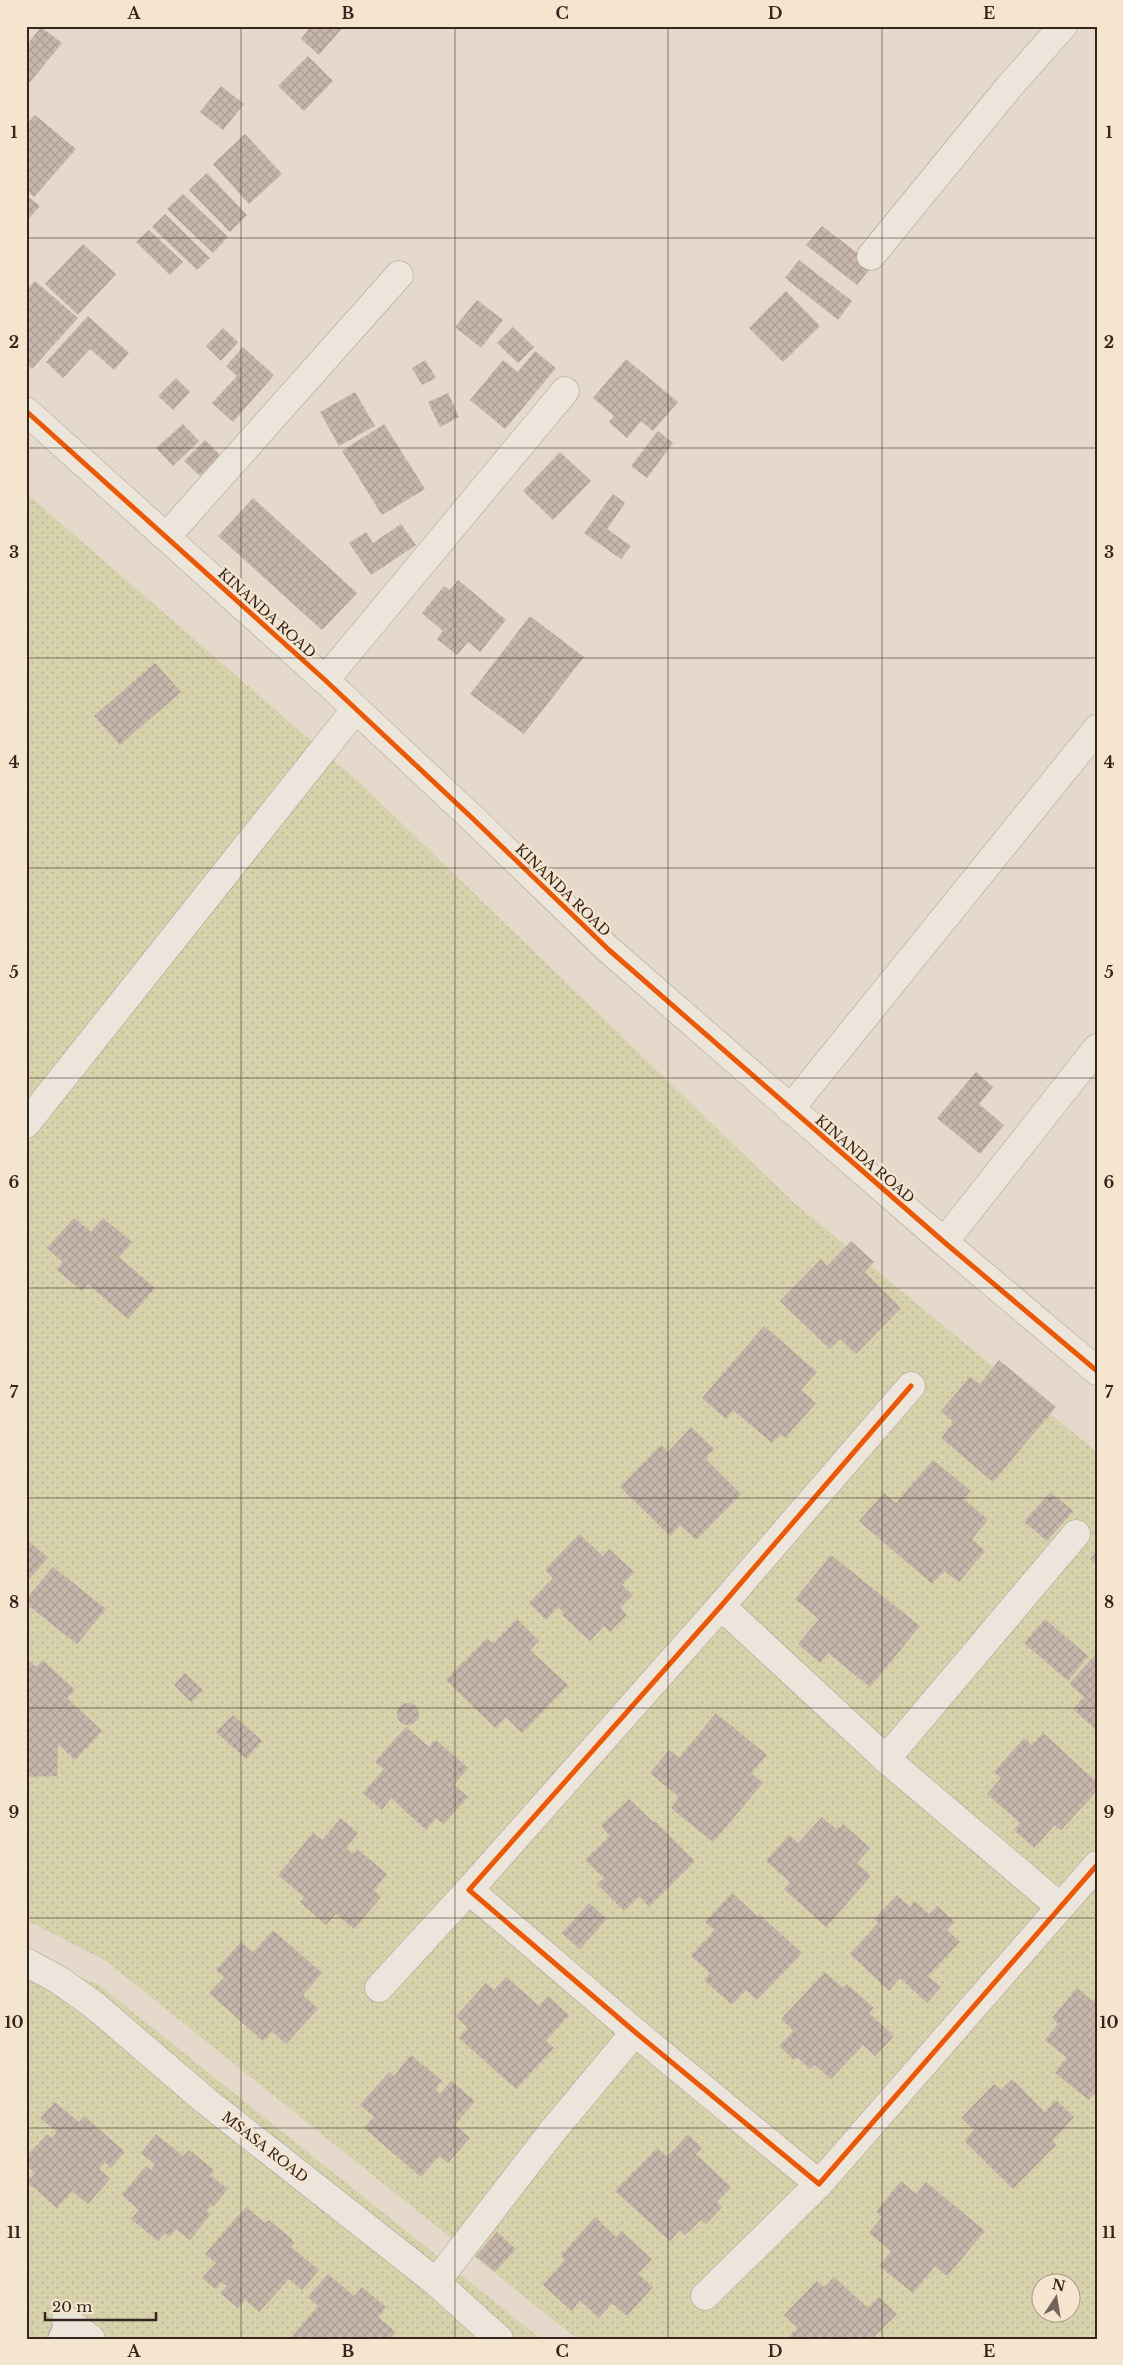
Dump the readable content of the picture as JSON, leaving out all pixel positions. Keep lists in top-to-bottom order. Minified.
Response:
{"streets":{"street":["KINANDA ROAD","MSASA ROAD"]},"scale_bar":"20 m","north":"top","grid":{"columns":["A","B","C","D","E"],"rows":["1","2","3","4","5","6","7","8","9","10","11"]}}
